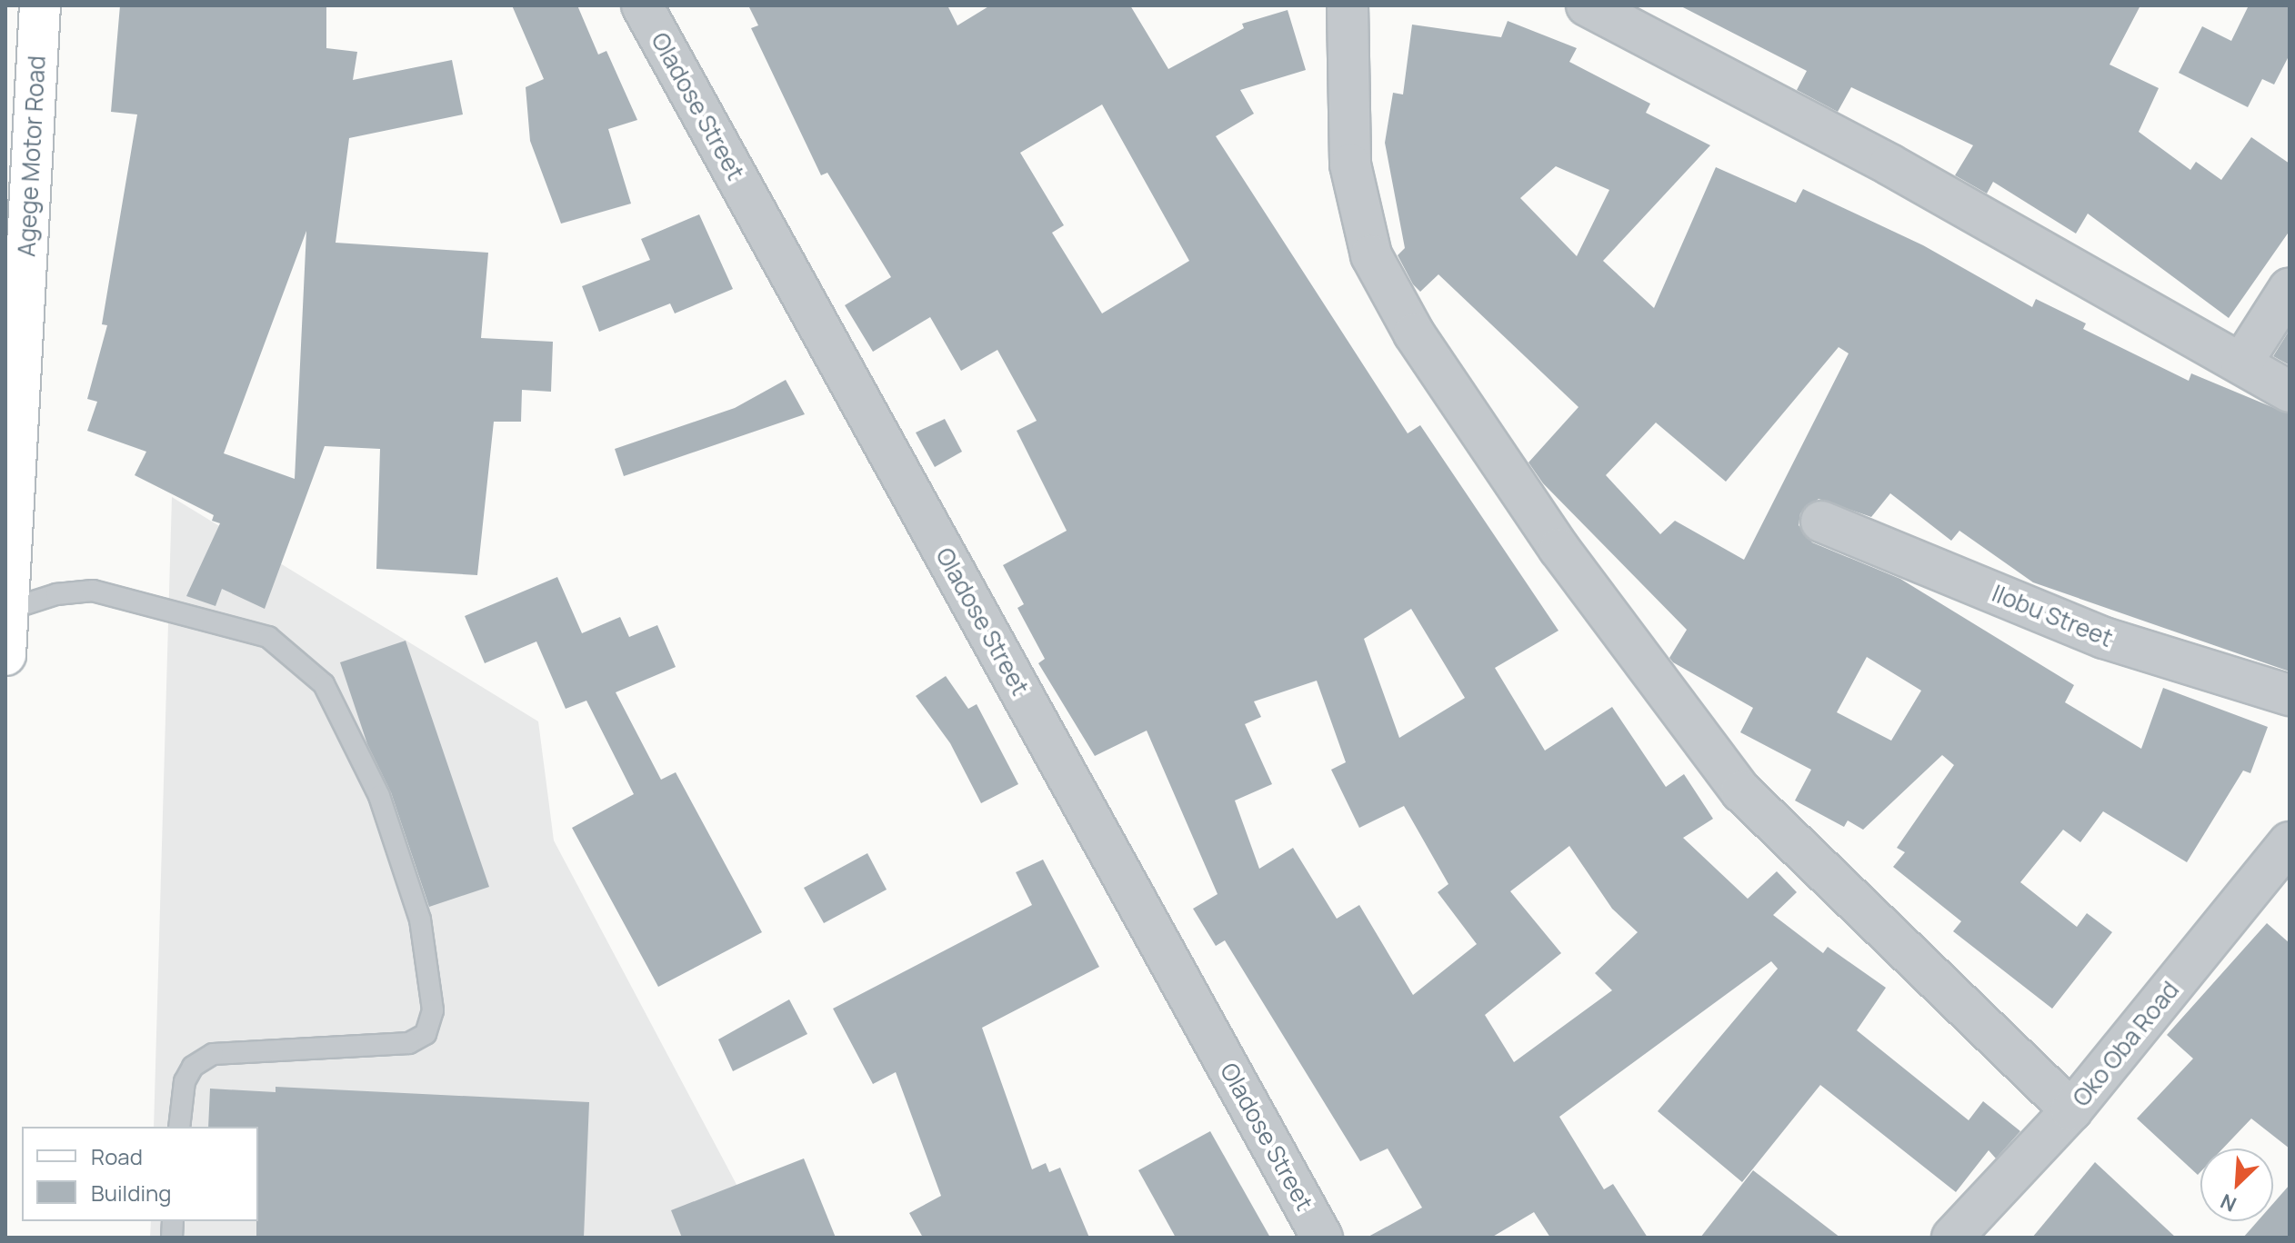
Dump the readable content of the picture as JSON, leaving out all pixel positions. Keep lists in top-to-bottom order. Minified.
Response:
{"streets":{"main road":["Agege Motor Road"],"street":["Oladose Street","Ilobu Street","Oko Oba Road"]},"legend":["Road","Building"],"north":"bottom left"}
